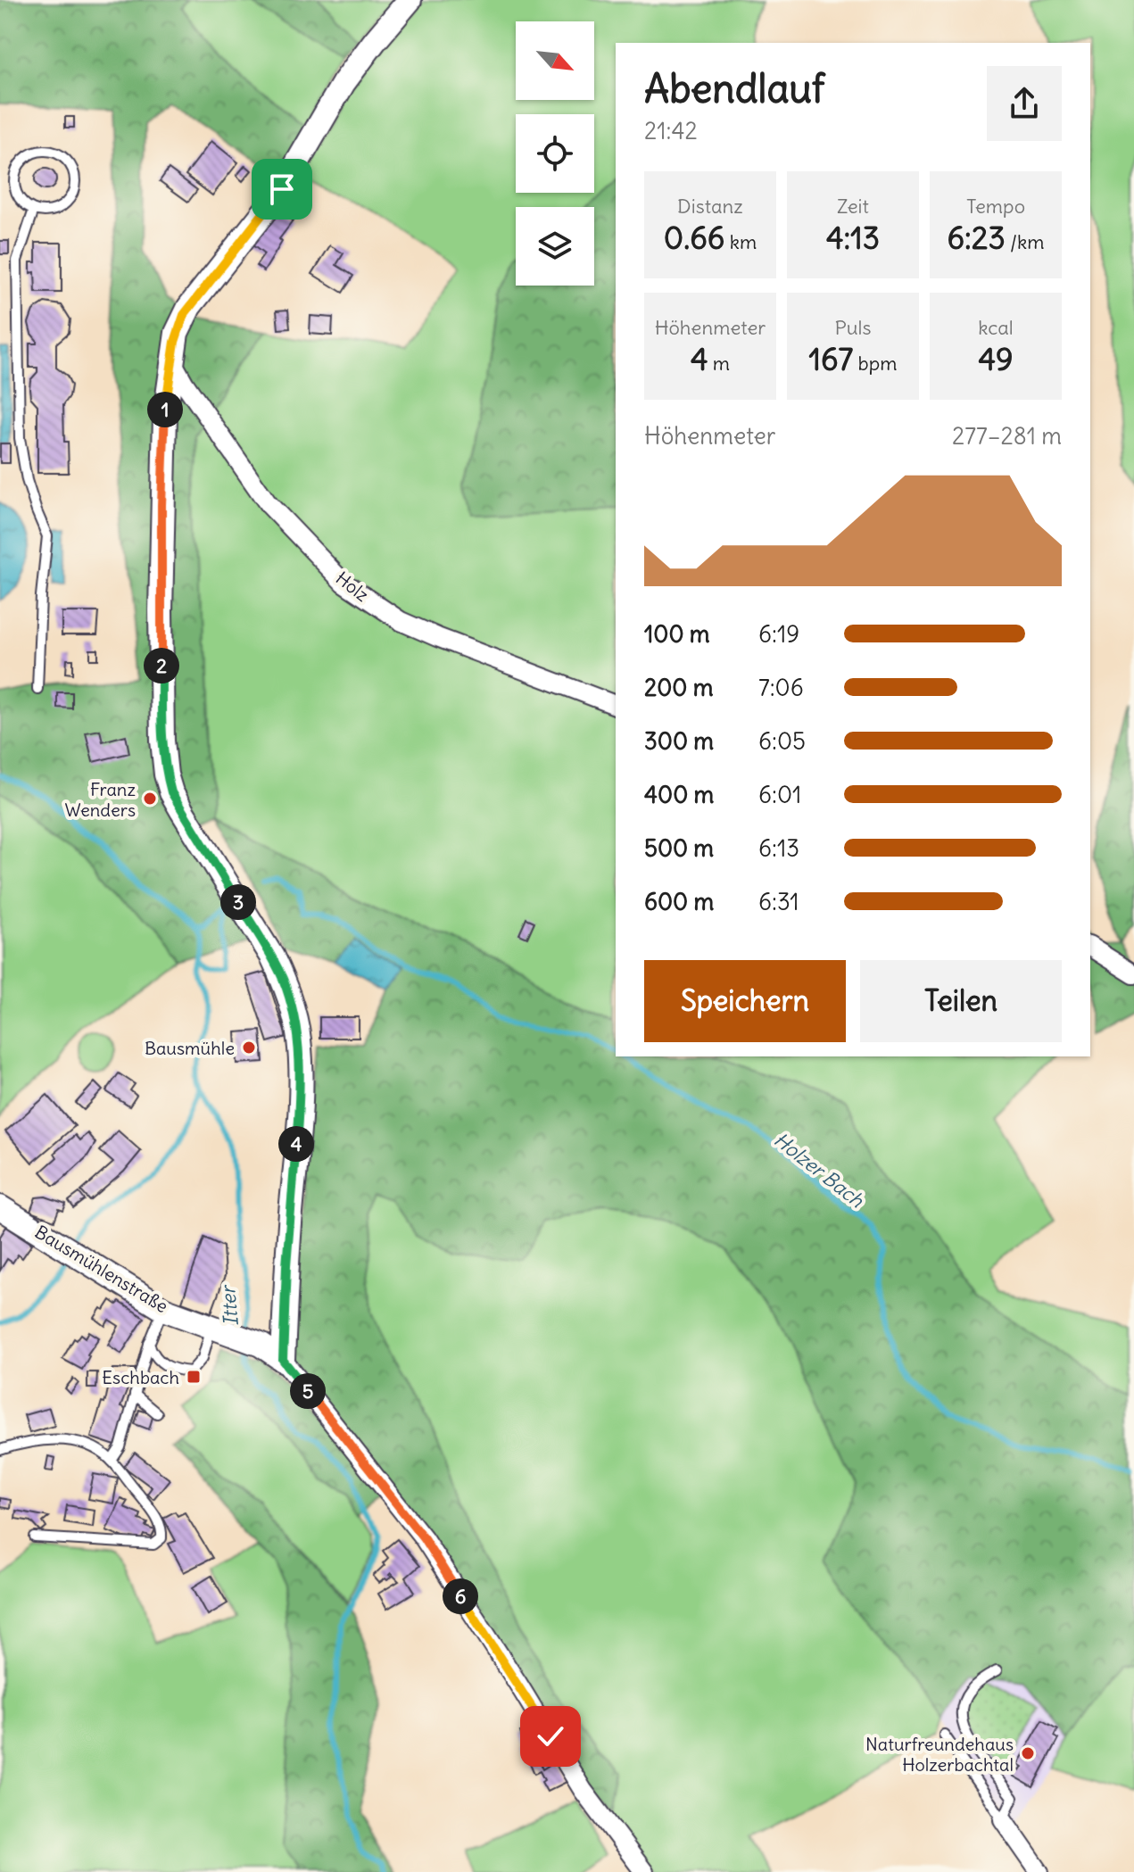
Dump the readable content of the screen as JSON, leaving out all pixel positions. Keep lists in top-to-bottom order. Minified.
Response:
{"streets":{"street":["Holz","Bausmühlenstraße"]},"water":["Holzer Bach","Itter"],"places":{"other":["Franz Wenders","Bausmühle","Naturfreundehaus Holzerbachtal"],"transit":["Eschbach"]},"north":"bottom right","page":{"heading":["Abendlauf","21:42"],"stats":[["Distanz","0.66 km"],["Zeit","4:13"],["Tempo","6:23 /km"],["Höhenmeter","4 m"],["Puls","167 bpm"],["kcal","49"]],"pins":["1","2","3","4","5","6"],"chart":["Höhenmeter","277–281 m"],"list":[{"name":"100 m","note":"6:19"},{"name":"200 m","note":"7:06"},{"name":"300 m","note":"6:05"},{"name":"400 m","note":"6:01"},{"name":"500 m","note":"6:13"},{"name":"600 m","note":"6:31"}],"buttons":["Speichern","Teilen"]}}
